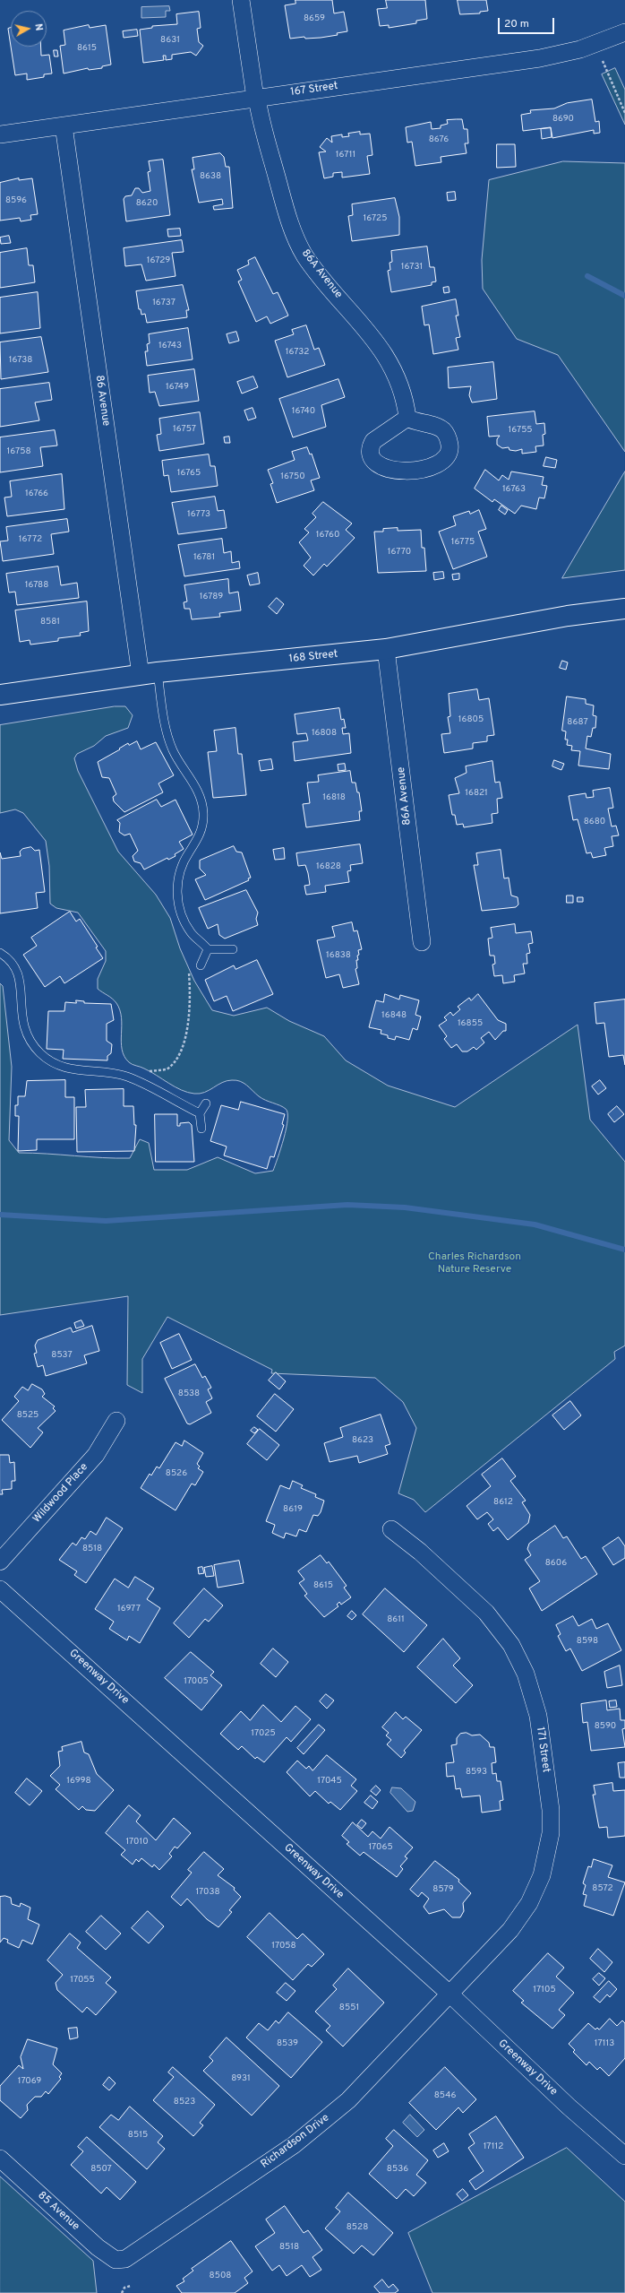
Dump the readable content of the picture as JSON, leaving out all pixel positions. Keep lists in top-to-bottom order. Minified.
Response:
{"streets":{"main road":["168 Street"],"street":["167 Street","86A Avenue","86 Avenue","Wildwood Place","Greenway Drive","171 Street","Richardson Drive","85 Avenue"]},"crossings":[["167 Street","86A Avenue"],["167 Street","86 Avenue"],["86A Avenue","168 Street"],["86 Avenue","168 Street"],["Greenway Drive","171 Street"],["Greenway Drive","Richardson Drive"],["171 Street","Richardson Drive"],["Richardson Drive","85 Avenue"]],"parks":["Charles Richardson Nature Reserve"],"house_numbers":["8659","8631","8615","8690","8676","16711","8638","8596","8620","16725","16729","16731","16737","16743","16732","16738","16749","16740","16757","16755","16758","16765","16750","16763","16766","16773","16760","16772","16775","16770","16781","16788","16789","8581","16805","8687","16808","16821","16818","8680","16828","16838","16848","16855","8537","8538","8525","8623","8526","8612","8619","8518","8606","8615","16977","8611","8598","17005","8590","17025","8593","16998","17045","17010","17065","8572","8579","17038","17058","17055","17105","8551","8539","17113","8931","17069","8546","8523","8515","17112","8507","8536","8528","8518","8508"],"scale_bar":"20 m","north":"right"}
